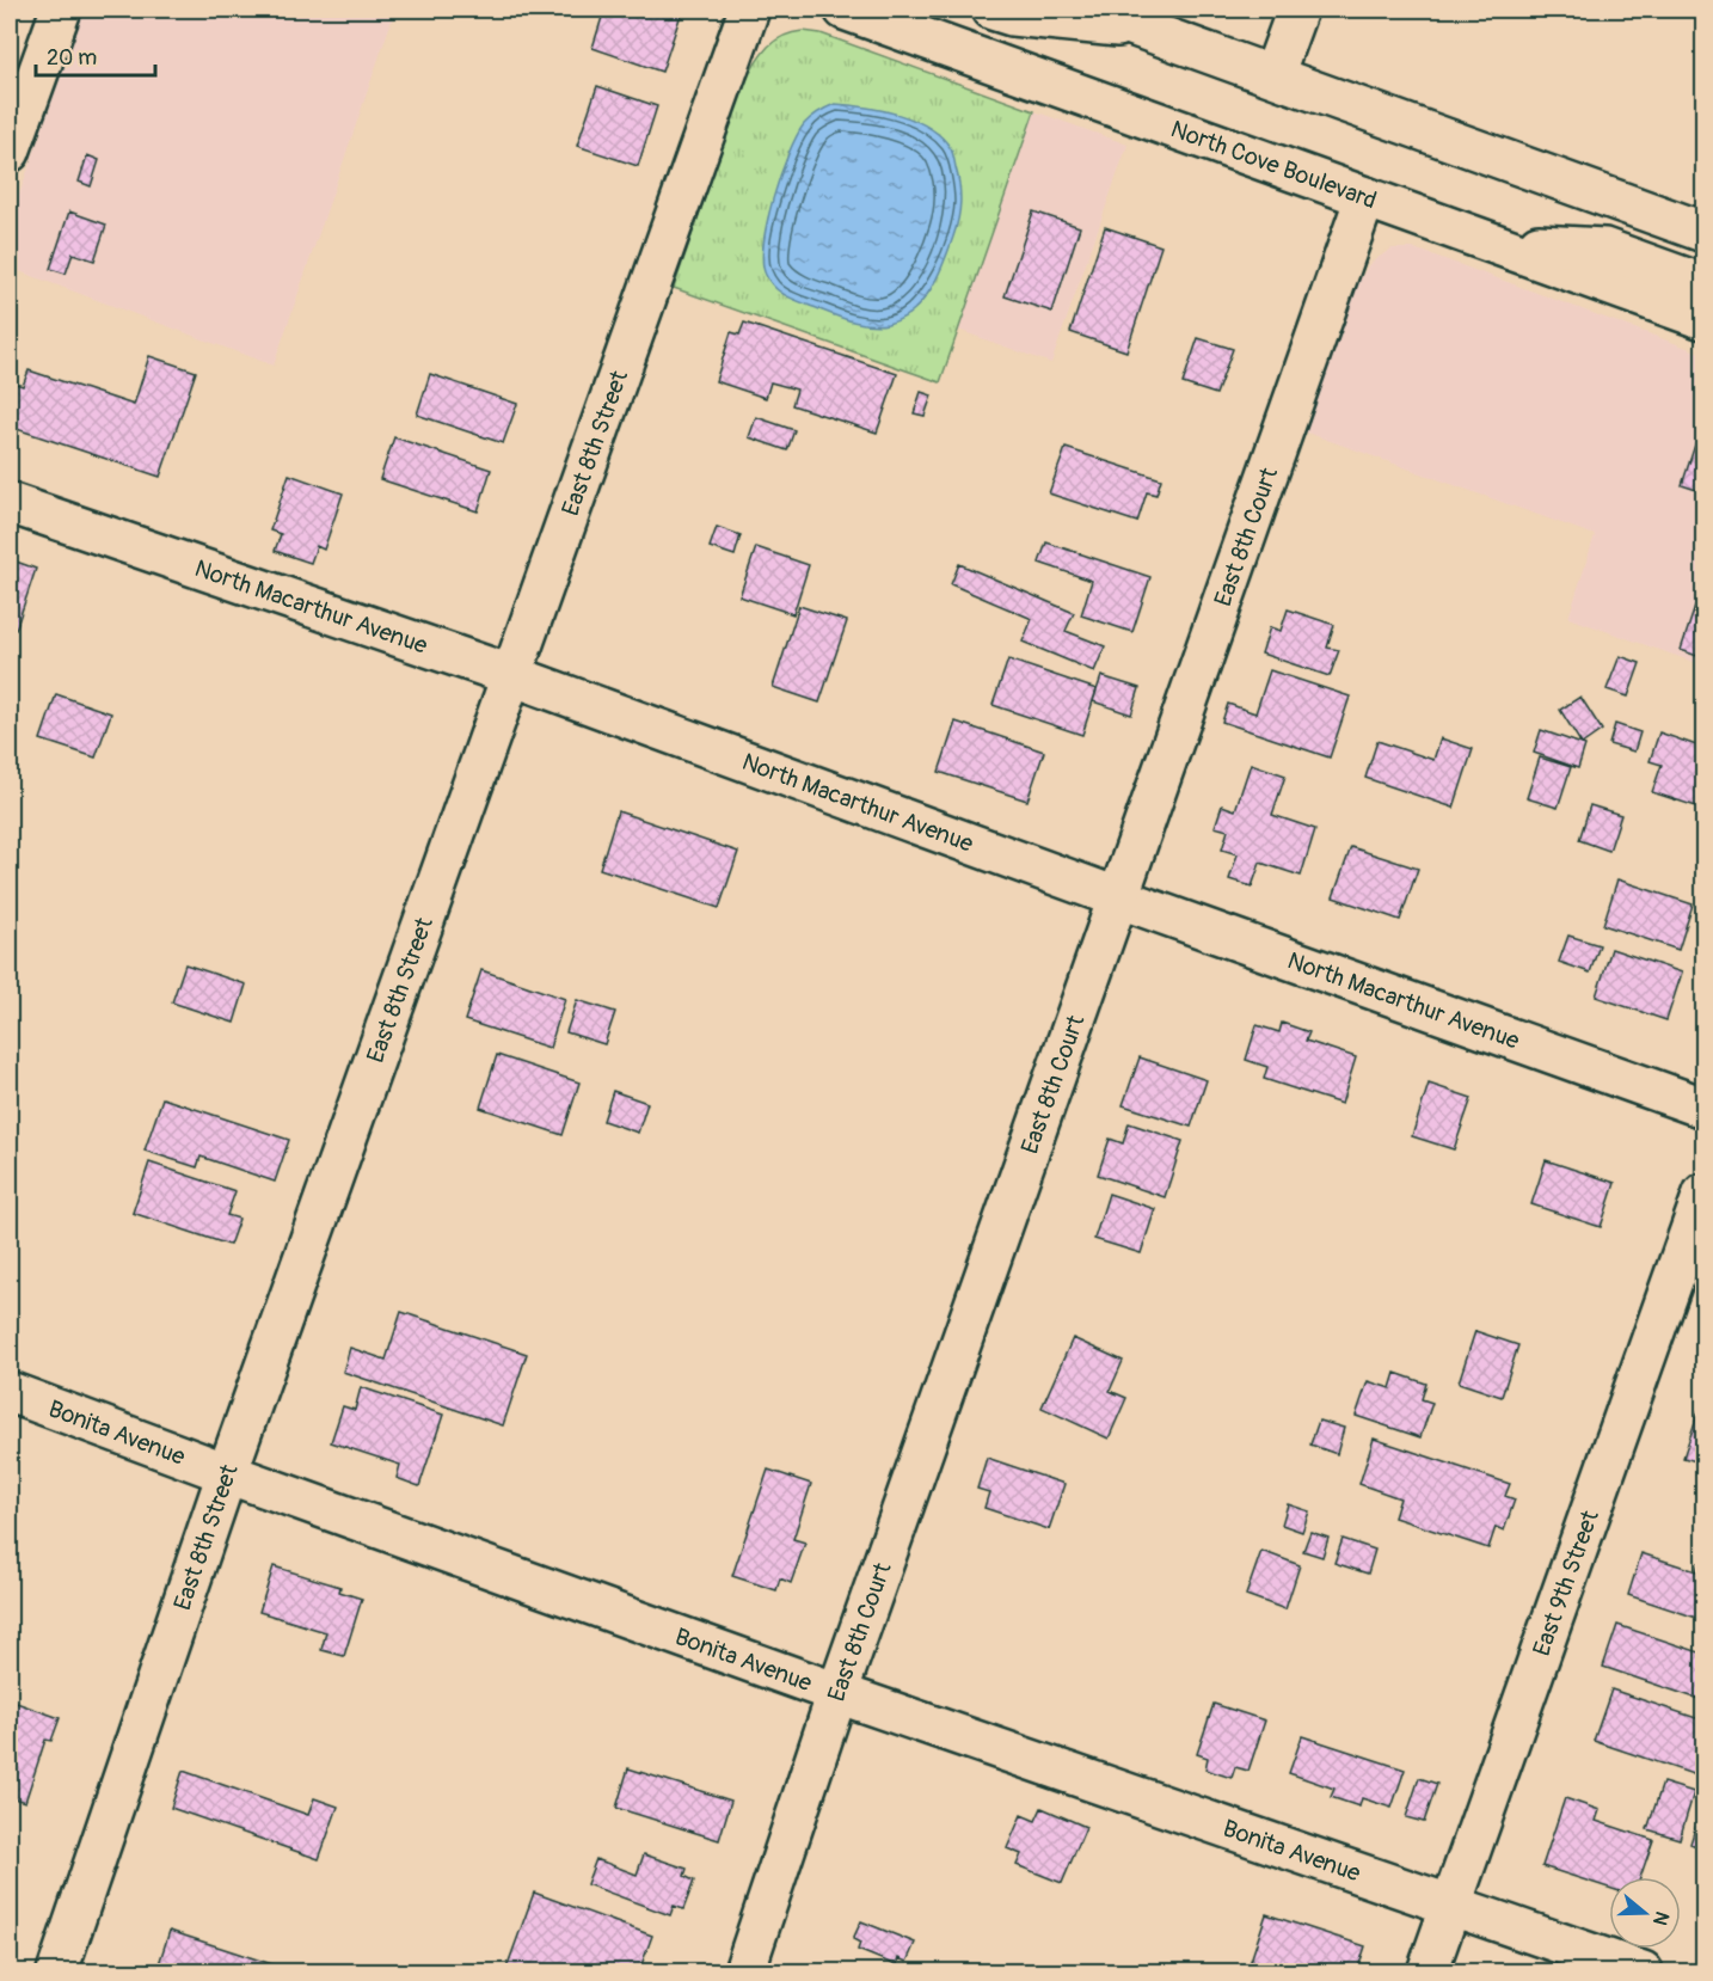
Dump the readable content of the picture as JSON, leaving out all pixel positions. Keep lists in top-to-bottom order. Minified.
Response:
{"streets":{"street":["North Cove Boulevard","East 8th Street","East 8th Court","North Macarthur Avenue","Bonita Avenue","East 9th Street"]},"crossings":[["North Cove Boulevard","East 8th Court"],["East 8th Street","North Macarthur Avenue"],["East 8th Street","Bonita Avenue"],["East 8th Court","North Macarthur Avenue"],["East 8th Court","Bonita Avenue"],["Bonita Avenue","East 9th Street"]],"scale_bar":"20 m","north":"right"}
